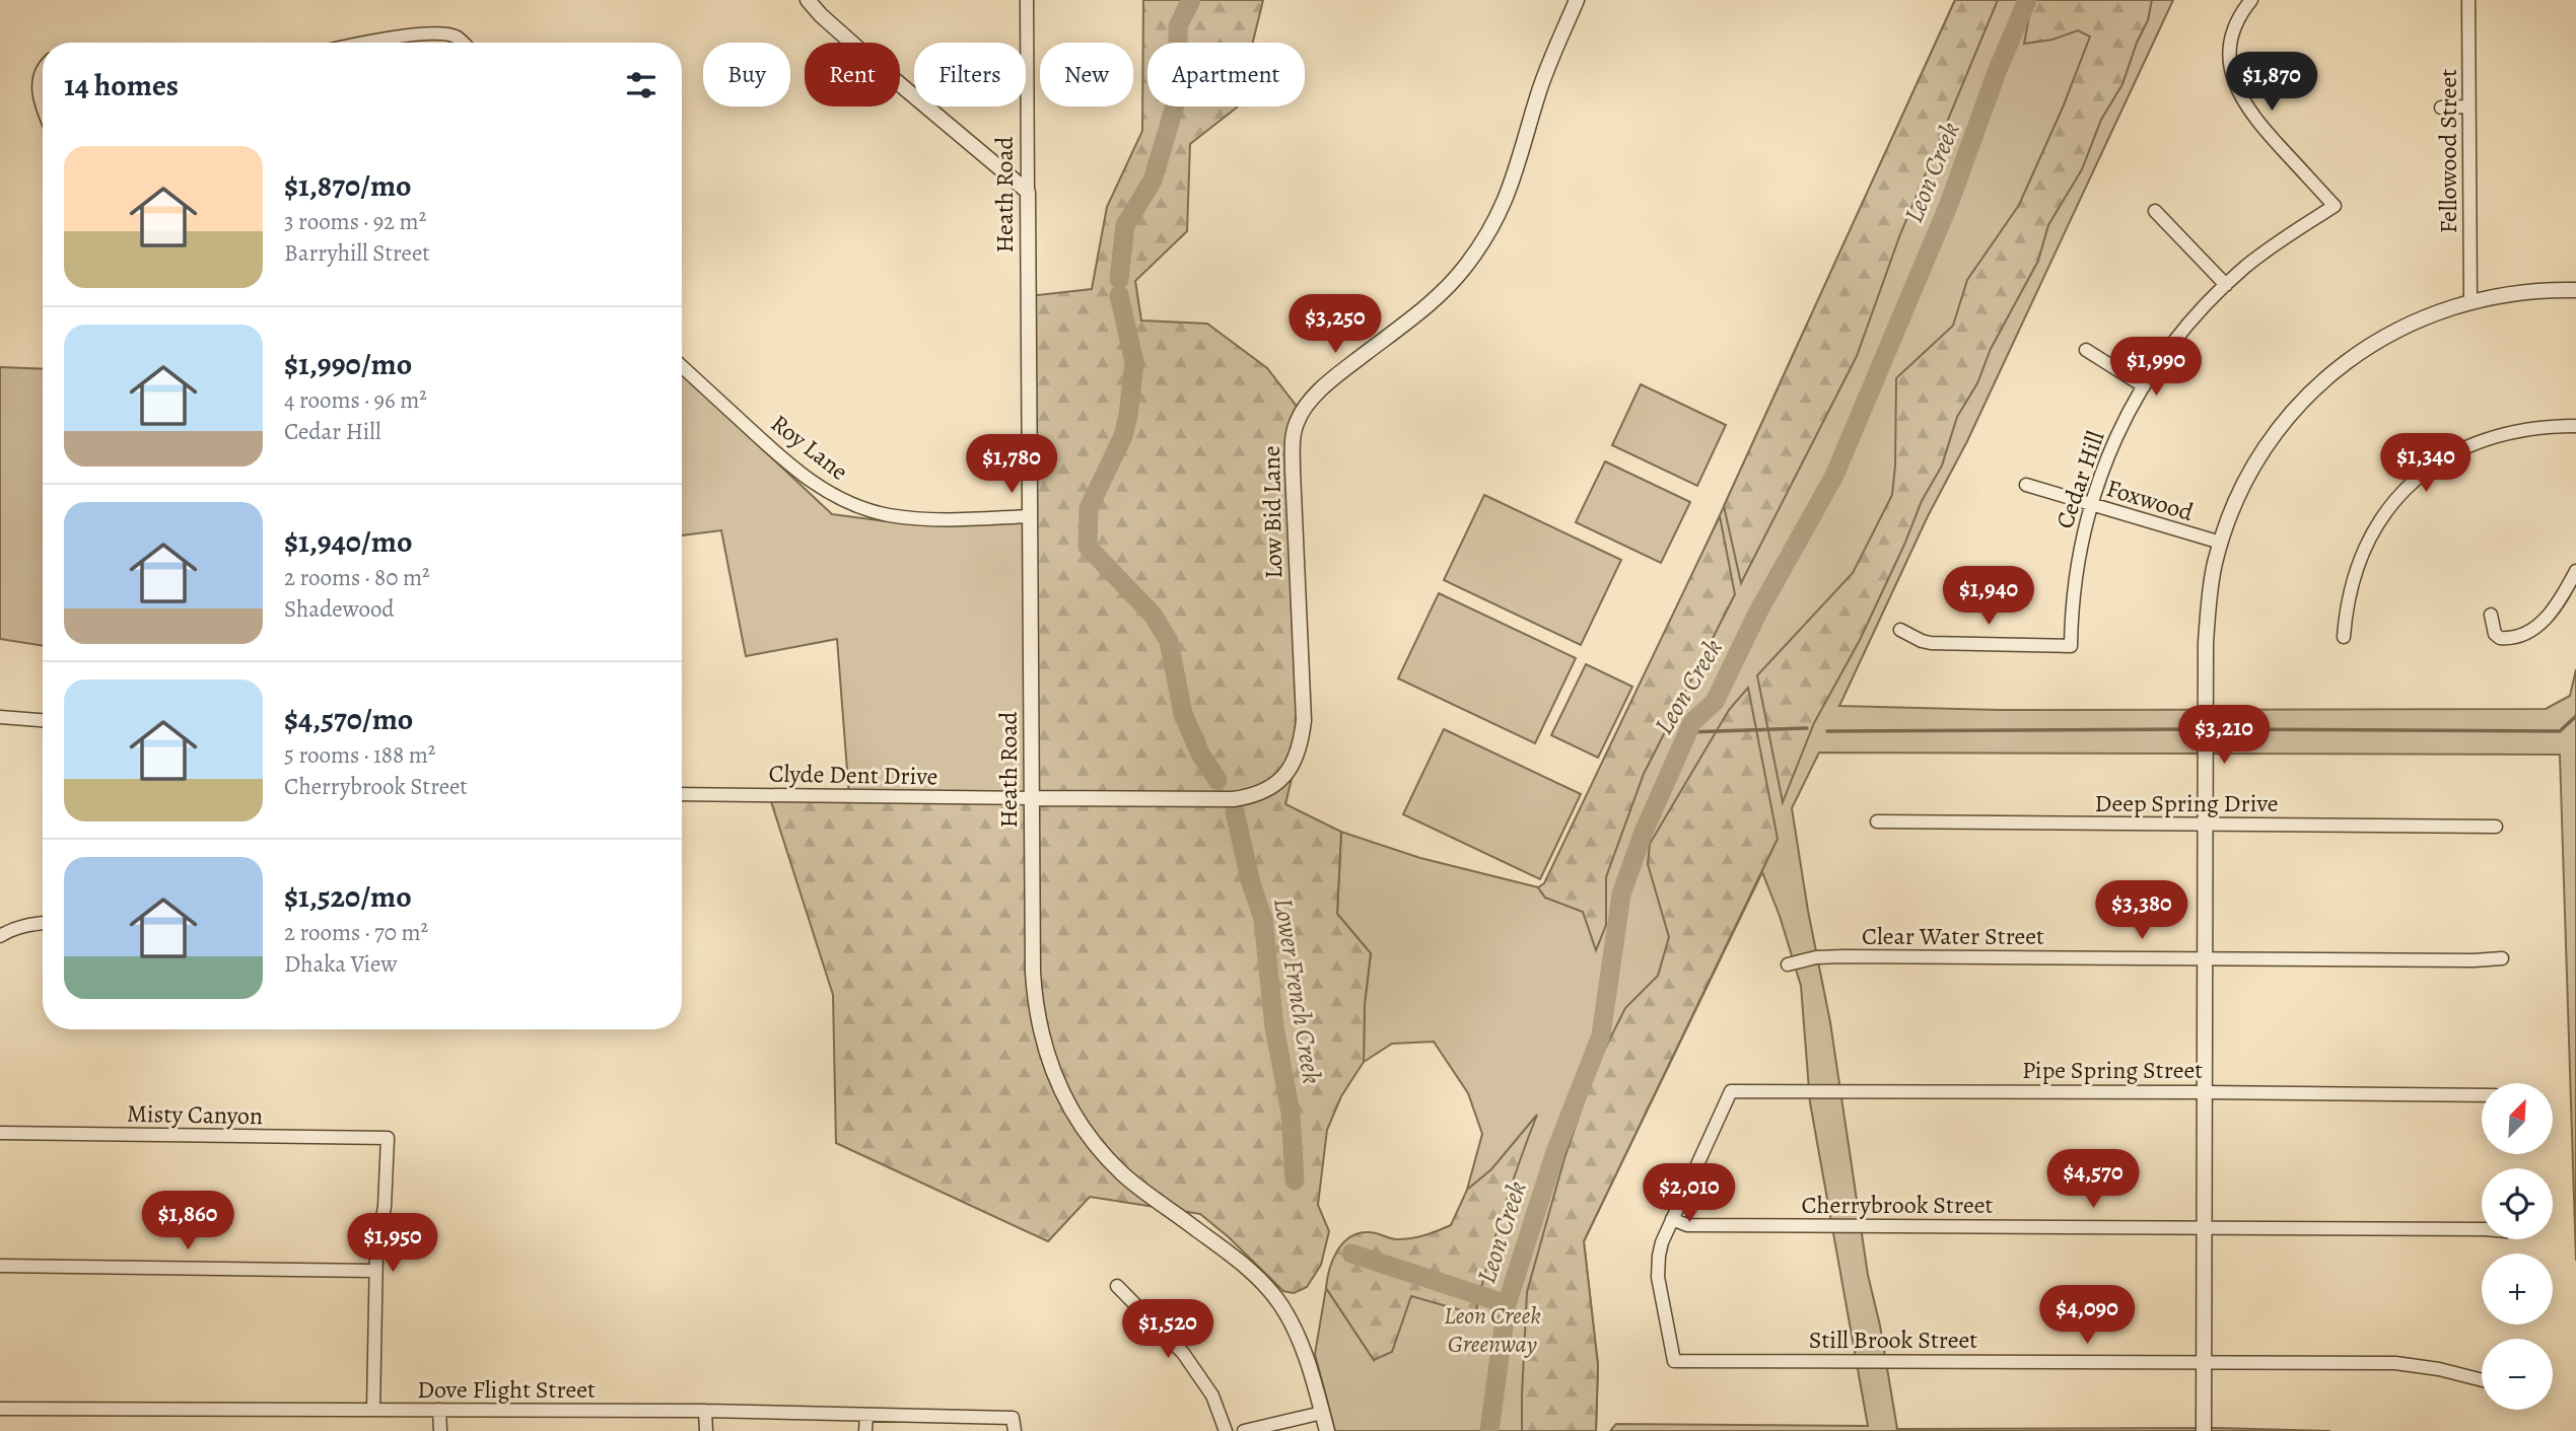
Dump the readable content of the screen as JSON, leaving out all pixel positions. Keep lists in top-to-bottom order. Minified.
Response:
{"streets":{"street":["Fellowood Street","Heath Road","Roy Lane","Cedar Hill","Foxwood","Low Bid Lane","Clyde Dent Drive","Deep Spring Drive","Clear Water Street","Pipe Spring Street","Misty Canyon","Cherrybrook Street","Still Brook Street","Dove Flight Street"]},"crossings":[["Heath Road","Roy Lane"],["Heath Road","Low Bid Lane"],["Heath Road","Clyde Dent Drive"],["Cedar Hill","Foxwood"],["Low Bid Lane","Clyde Dent Drive"],["Pipe Spring Street","Cherrybrook Street"],["Pipe Spring Street","Still Brook Street"],["Cherrybrook Street","Still Brook Street"]],"water":["Leon Creek","Lower French Creek"],"parks":["Leon Creek Greenway"],"north":"top right","page":{"chip":["Buy","Rent","Filters","New","Apartment"],"heading":"14 homes","price":["$1,870","$3,250","$1,990","$1,340","$1,780","$1,940","$3,210","$3,380","$4,570","$2,010","$1,860","$1,950","$4,090","$1,520"],"list":[{"name":"$1,870/mo","note":"3 rooms · 92 m² · Barryhill Street"},{"name":"$1,990/mo","note":"4 rooms · 96 m² · Cedar Hill"},{"name":"$1,940/mo","note":"2 rooms · 80 m² · Shadewood"},{"name":"$4,570/mo","note":"5 rooms · 188 m² · Cherrybrook Street"},{"name":"$1,520/mo","note":"2 rooms · 70 m² · Dhaka View"}],"map_buttons":["+","−"]}}
